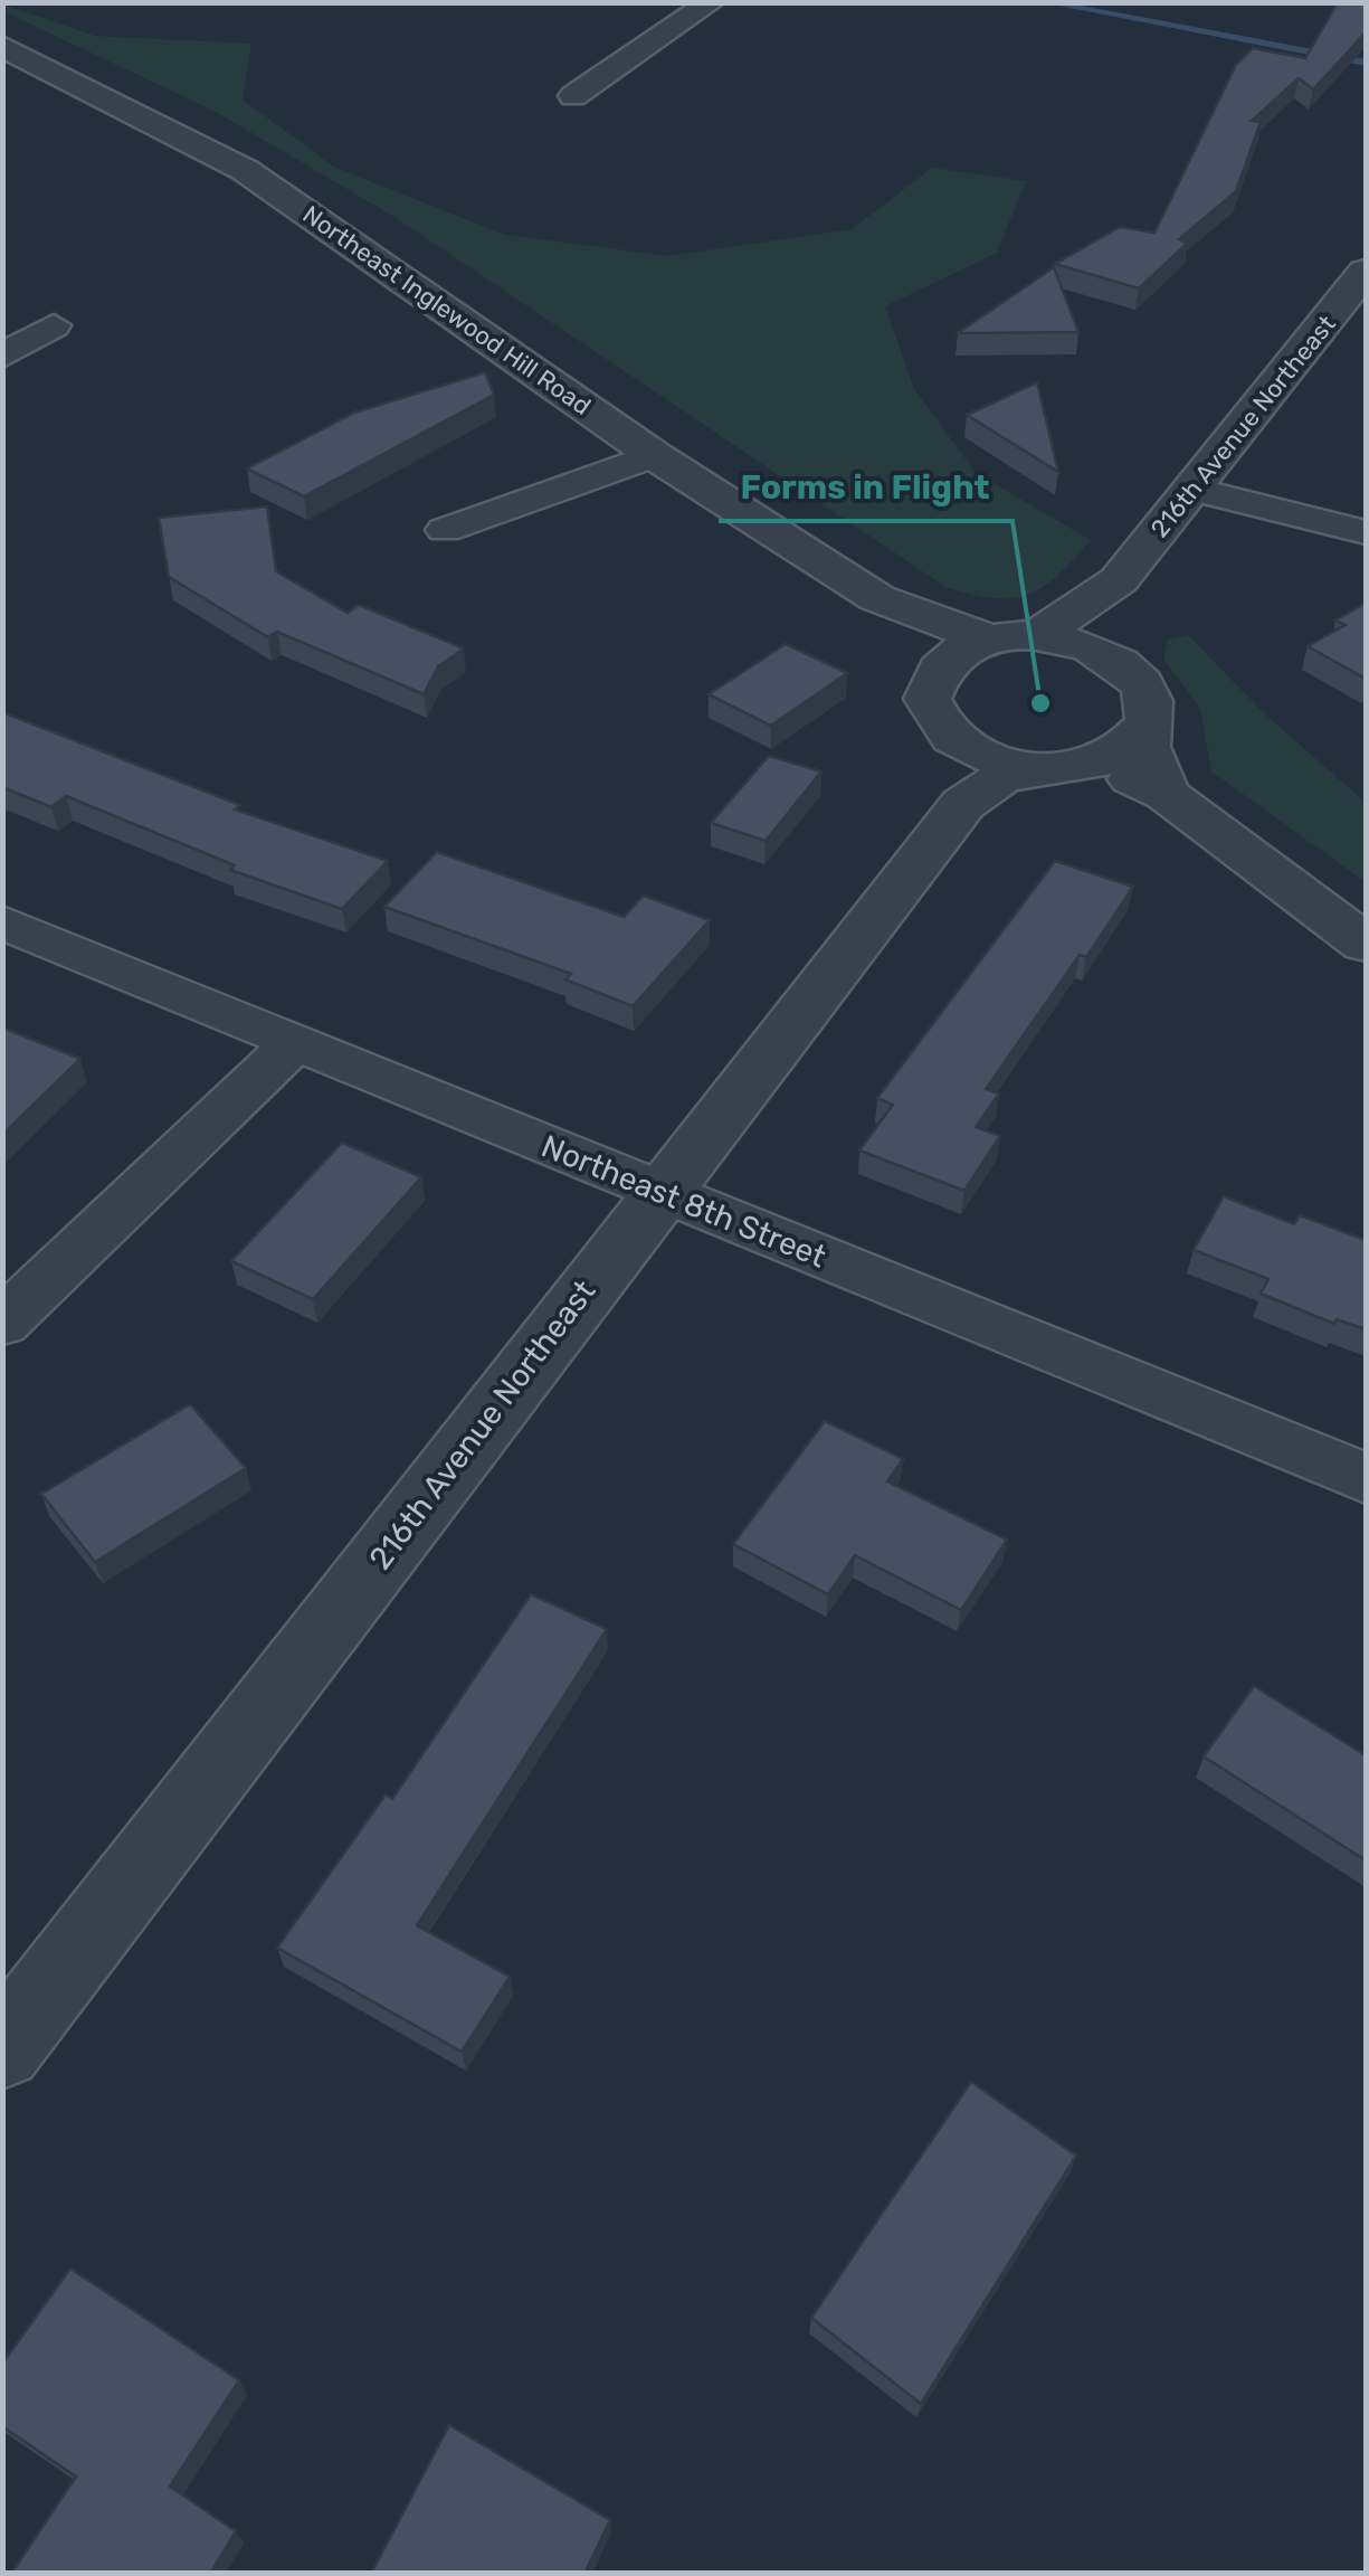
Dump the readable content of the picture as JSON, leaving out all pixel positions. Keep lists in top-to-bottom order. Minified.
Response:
{"streets":{"street":["Northeast Inglewood Hill Road","216th Avenue Northeast","Northeast 8th Street"]},"crossings":[["Northeast Inglewood Hill Road","216th Avenue Northeast"],["216th Avenue Northeast","Northeast 8th Street"]],"places":["Forms in Flight"]}
